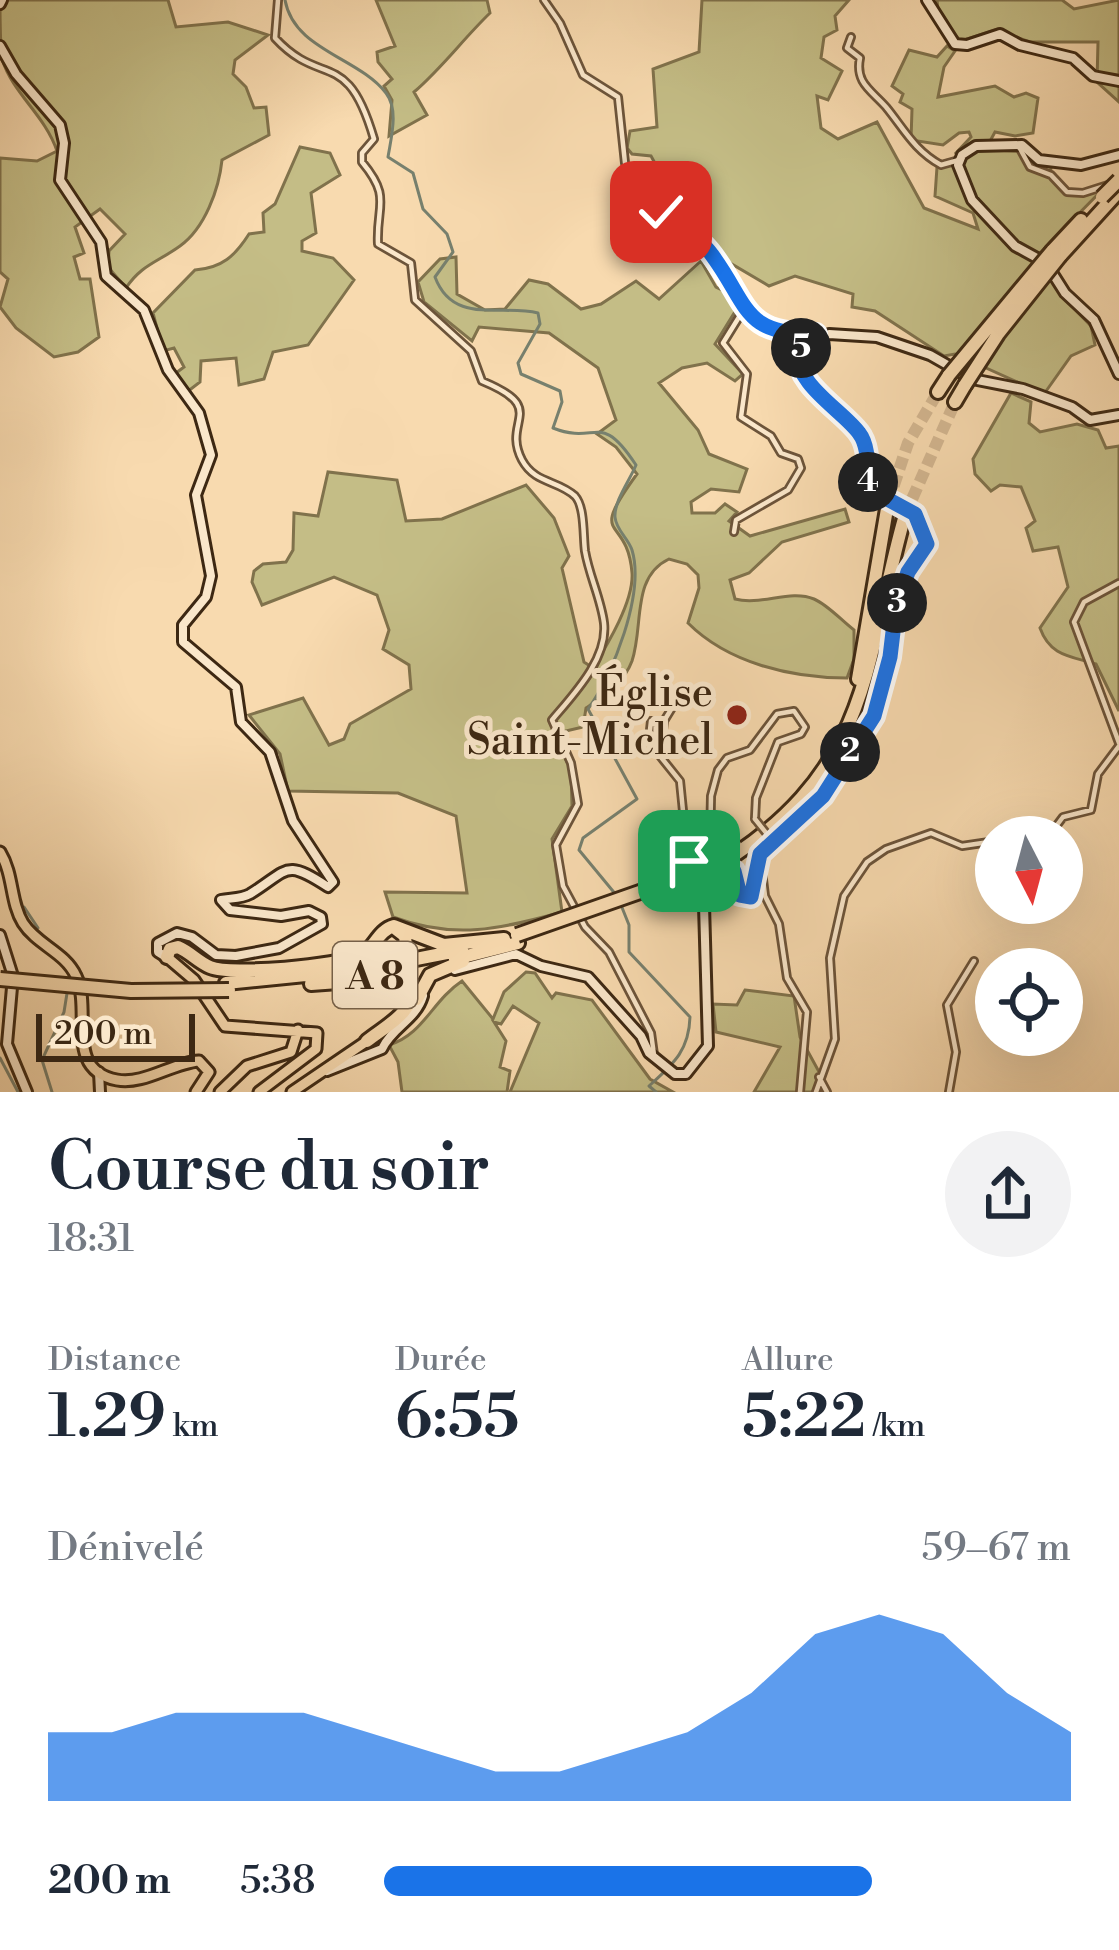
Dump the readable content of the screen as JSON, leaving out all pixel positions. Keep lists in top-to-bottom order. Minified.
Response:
{"streets":{"highway":["A 8"]},"places":["Église Saint-Michel"],"scale_bar":"200 m","north":"bottom","page":{"pins":["5","4","3","2"],"scale":"200 m","heading":["Course du soir","18:31"],"stats":[["Distance","1.29 km"],["Durée","6:55"],["Allure","5:22 /km"]],"chart":["Dénivelé","59–67 m"],"list":[{"name":"200 m","note":"5:38"}]}}
